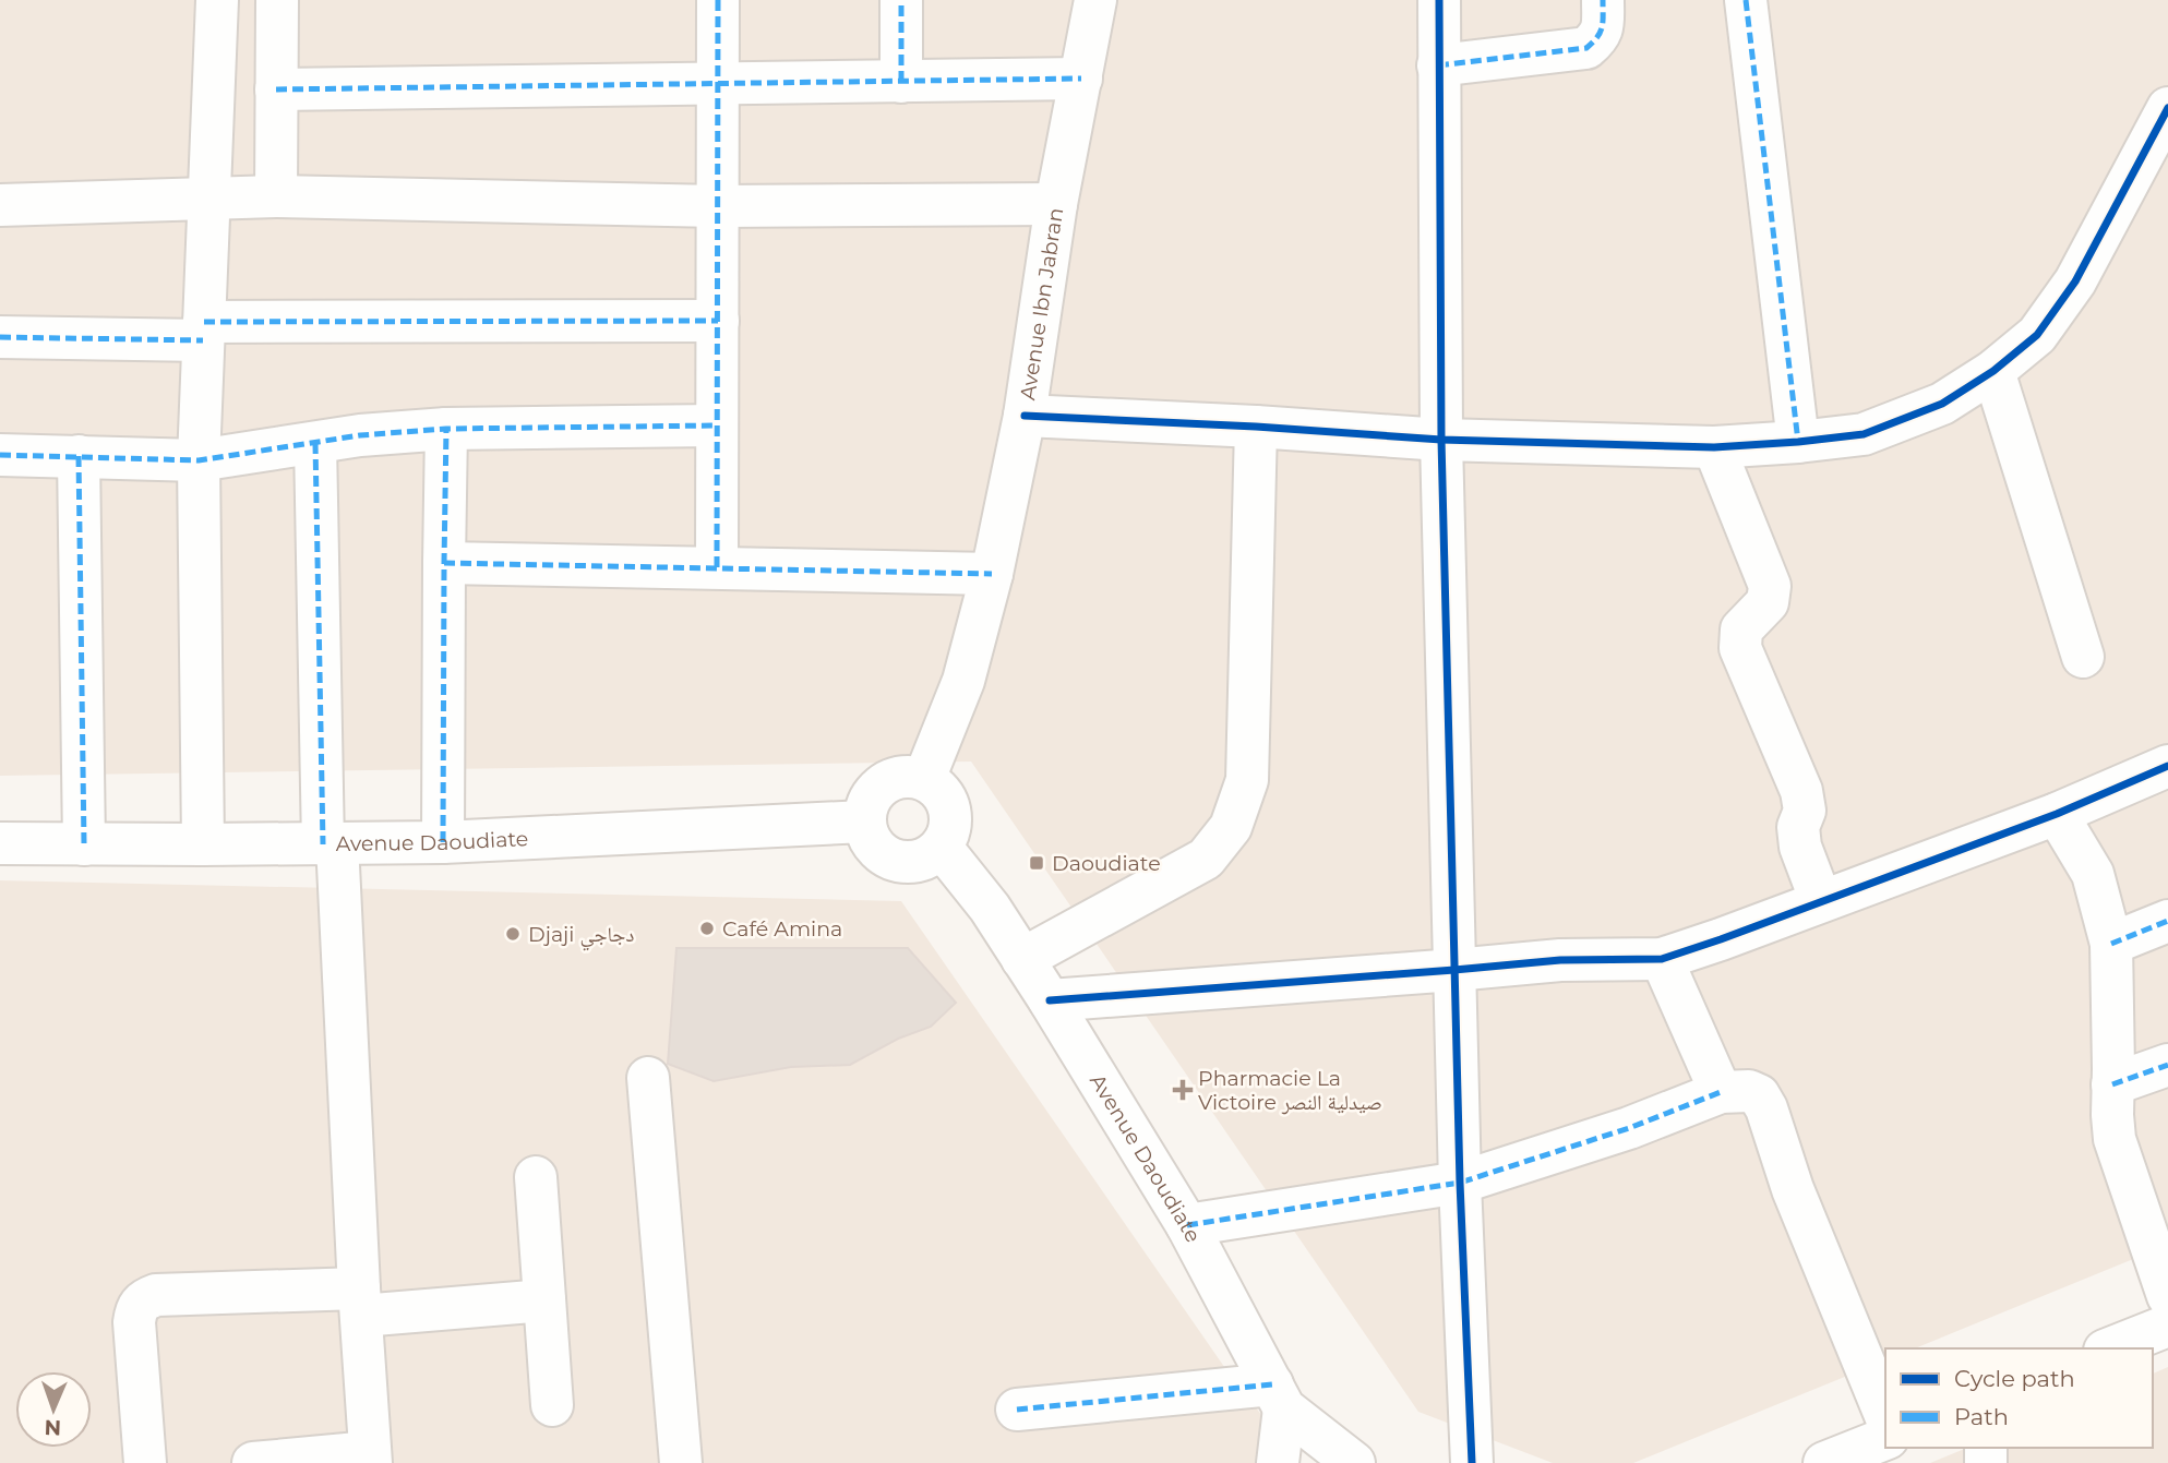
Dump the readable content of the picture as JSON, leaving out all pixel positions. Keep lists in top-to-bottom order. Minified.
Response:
{"streets":{"street":["Avenue Ibn Jabran","Avenue Daoudiate"]},"crossings":[["Avenue Ibn Jabran","Avenue Daoudiate"]],"places":{"transit":["Daoudiate"],"other":["Café Amina","Djaji دجاجي"],"health":["Pharmacie La Victoire صيدلية النصر"]},"legend":["Cycle path","Path"],"north":"bottom"}
